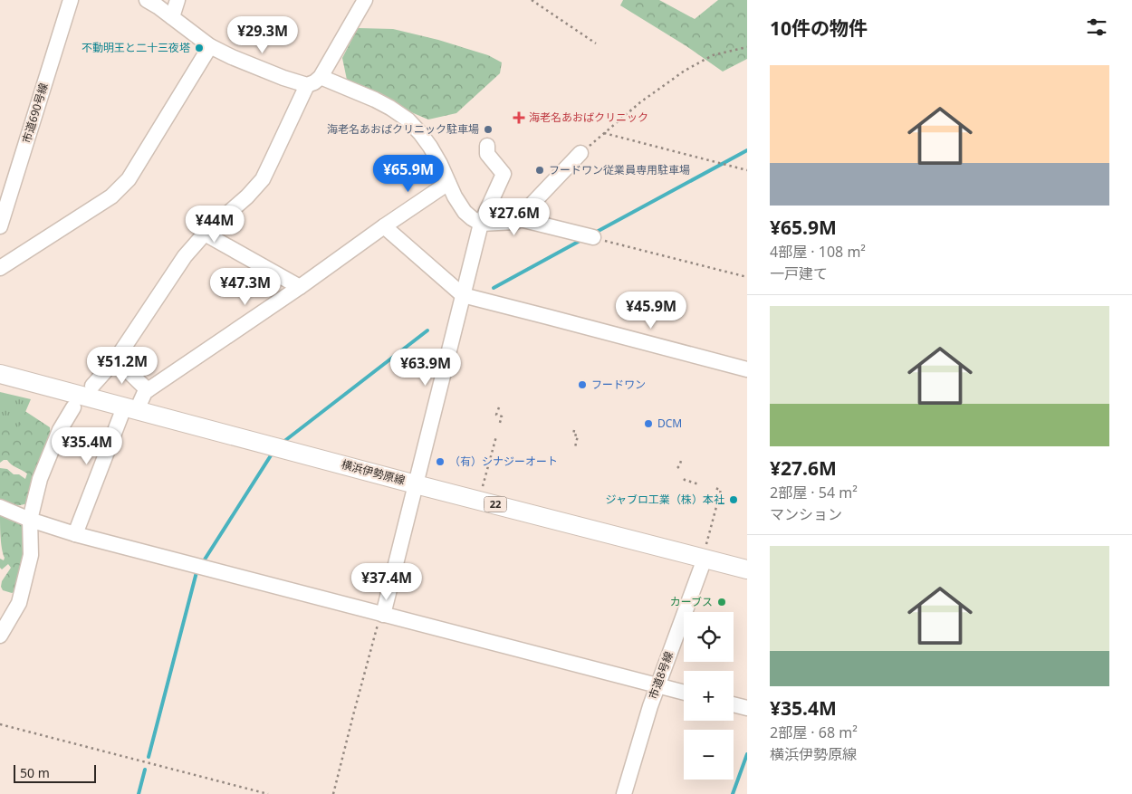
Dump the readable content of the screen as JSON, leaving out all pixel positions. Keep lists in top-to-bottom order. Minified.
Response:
{"streets":{"main road":["横浜伊勢原線","22"],"street":["市道690号線","市道8号線"]},"crossings":[["横浜伊勢原線","市道8号線"]],"places":{"other":["不動明王と二十三夜塔","海老名あおばクリニック駐車場","フードワン従業員専用駐車場","フードワン","DCM","（有）シナジーオート","ジャブロ工業（株）本社","カーブス"],"health":["海老名あおばクリニック"]},"scale_bar":"50 m","page":{"heading":"10件の物件","price":["¥29.3M","¥65.9M","¥27.6M","¥44M","¥47.3M","¥45.9M","¥51.2M","¥63.9M","¥35.4M","¥37.4M"],"list":[{"name":"¥65.9M","note":"4部屋 · 108 m² · 一戸建て"},{"name":"¥27.6M","note":"2部屋 · 54 m² · マンション"},{"name":"¥35.4M","note":"2部屋 · 68 m² · 横浜伊勢原線"}],"map_buttons":["+","−"],"scale":"50 m"}}
